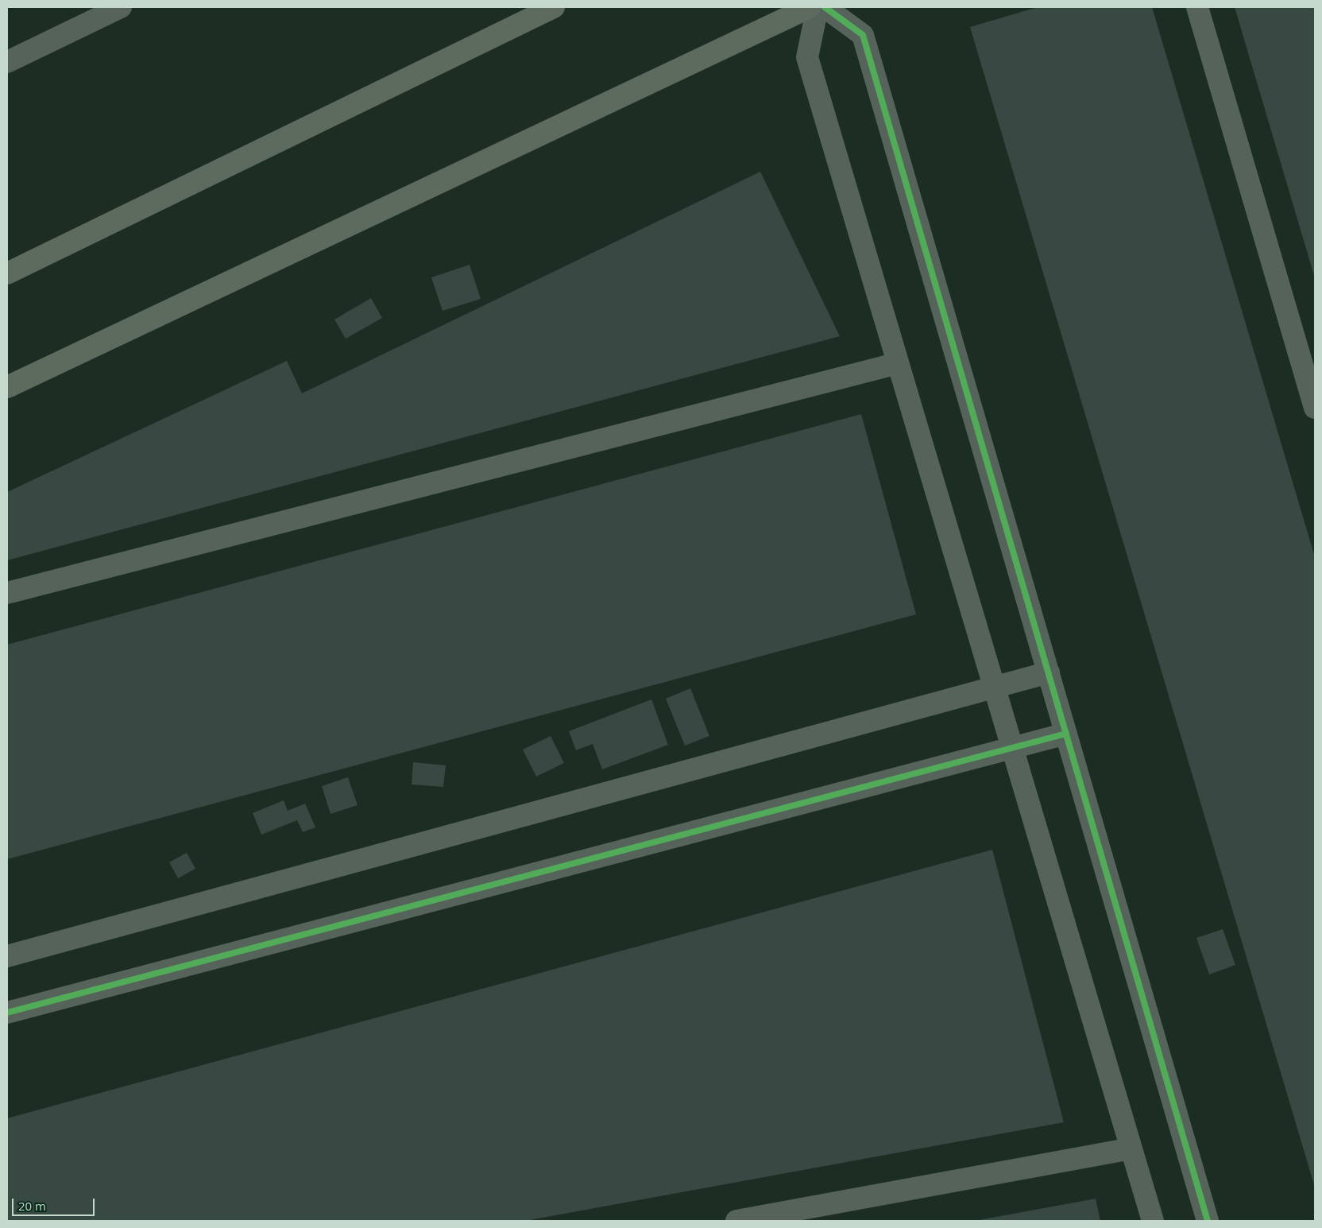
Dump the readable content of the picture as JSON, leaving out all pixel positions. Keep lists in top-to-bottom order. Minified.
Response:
{"scale_bar":"20 m"}
